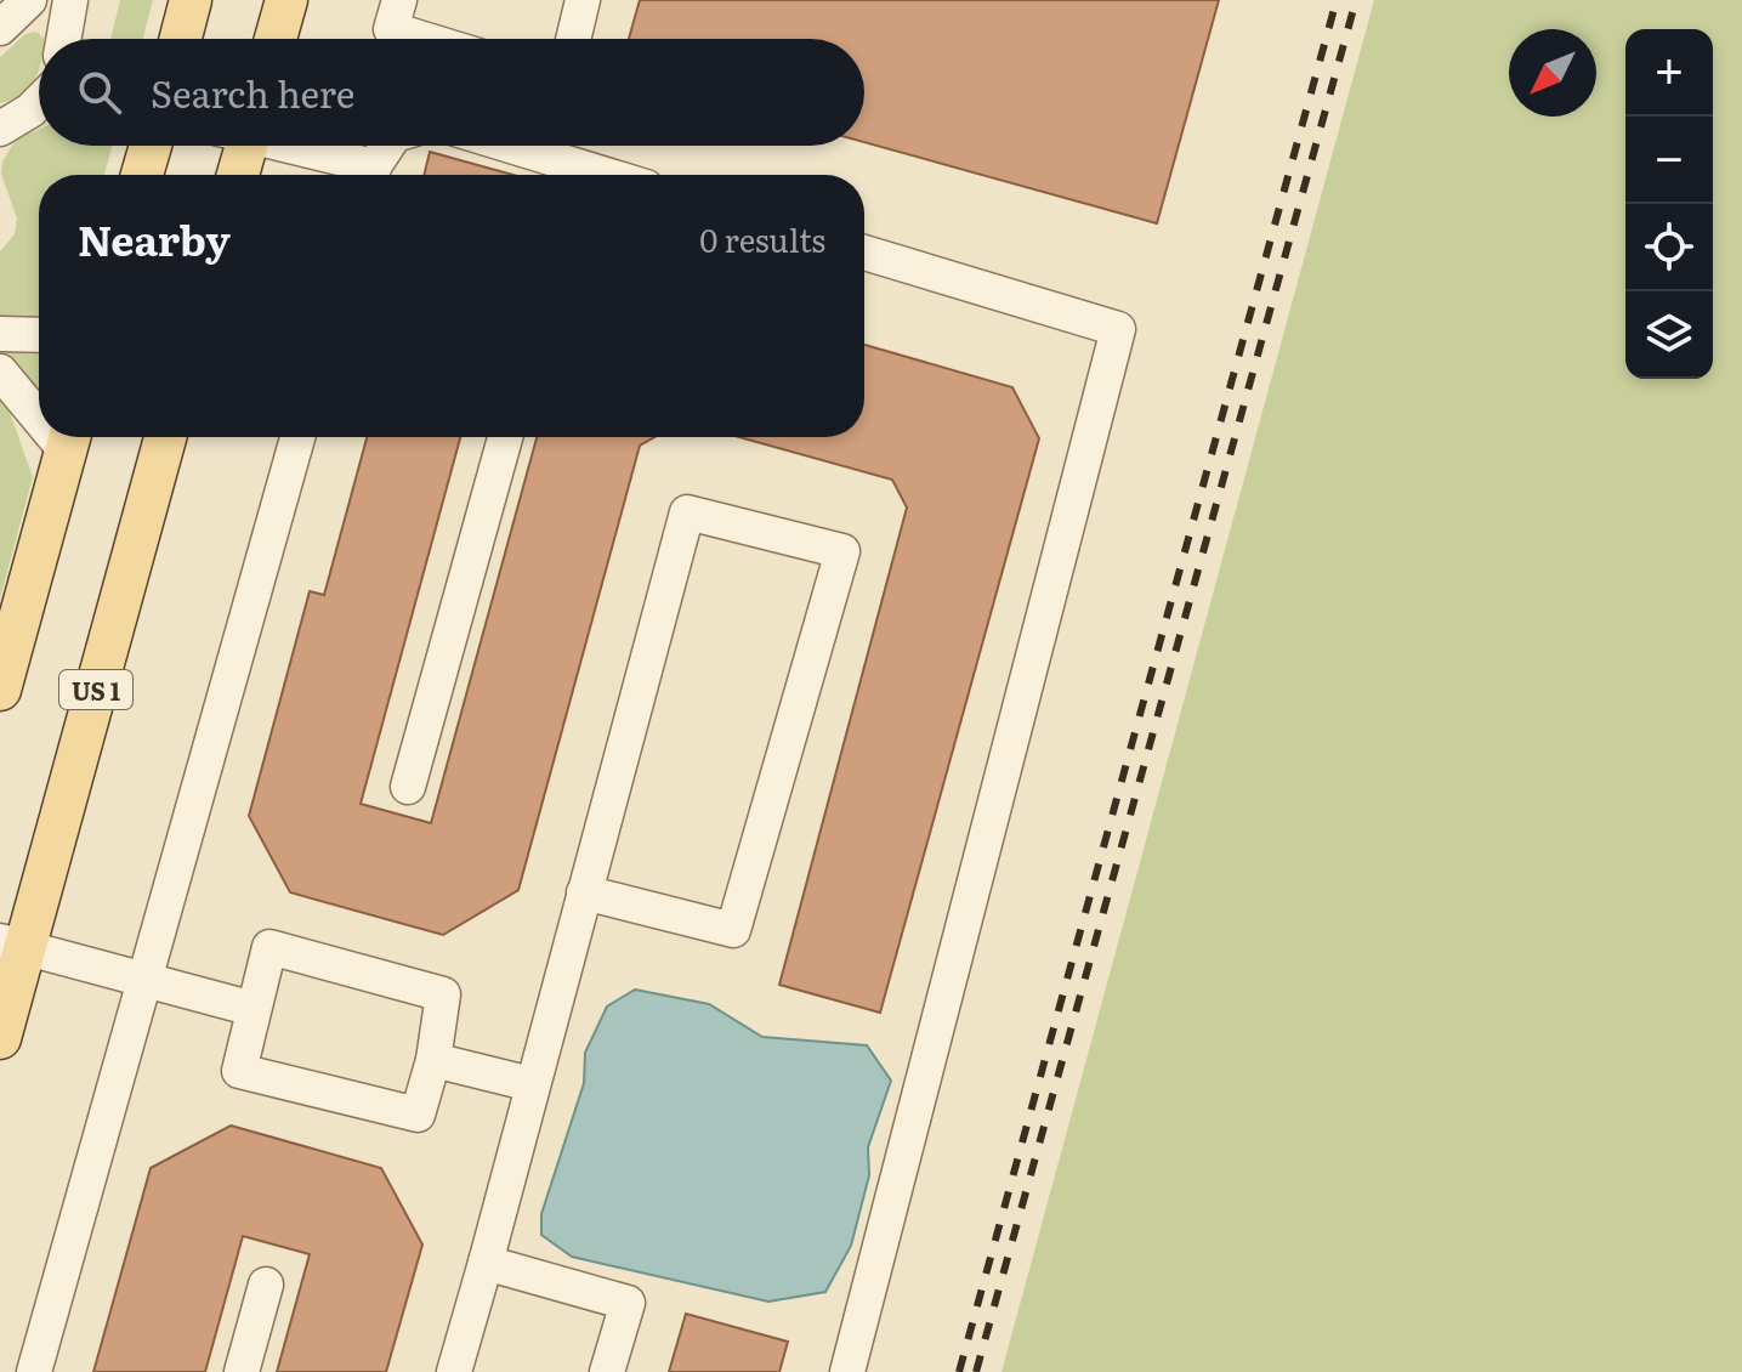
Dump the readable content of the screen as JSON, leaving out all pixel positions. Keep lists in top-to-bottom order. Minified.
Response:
{"streets":{"main road":["US 1"]},"north":"bottom left","page":{"map_buttons":["+","−"],"search":"Search here","heading":["Nearby","0 results"]}}
